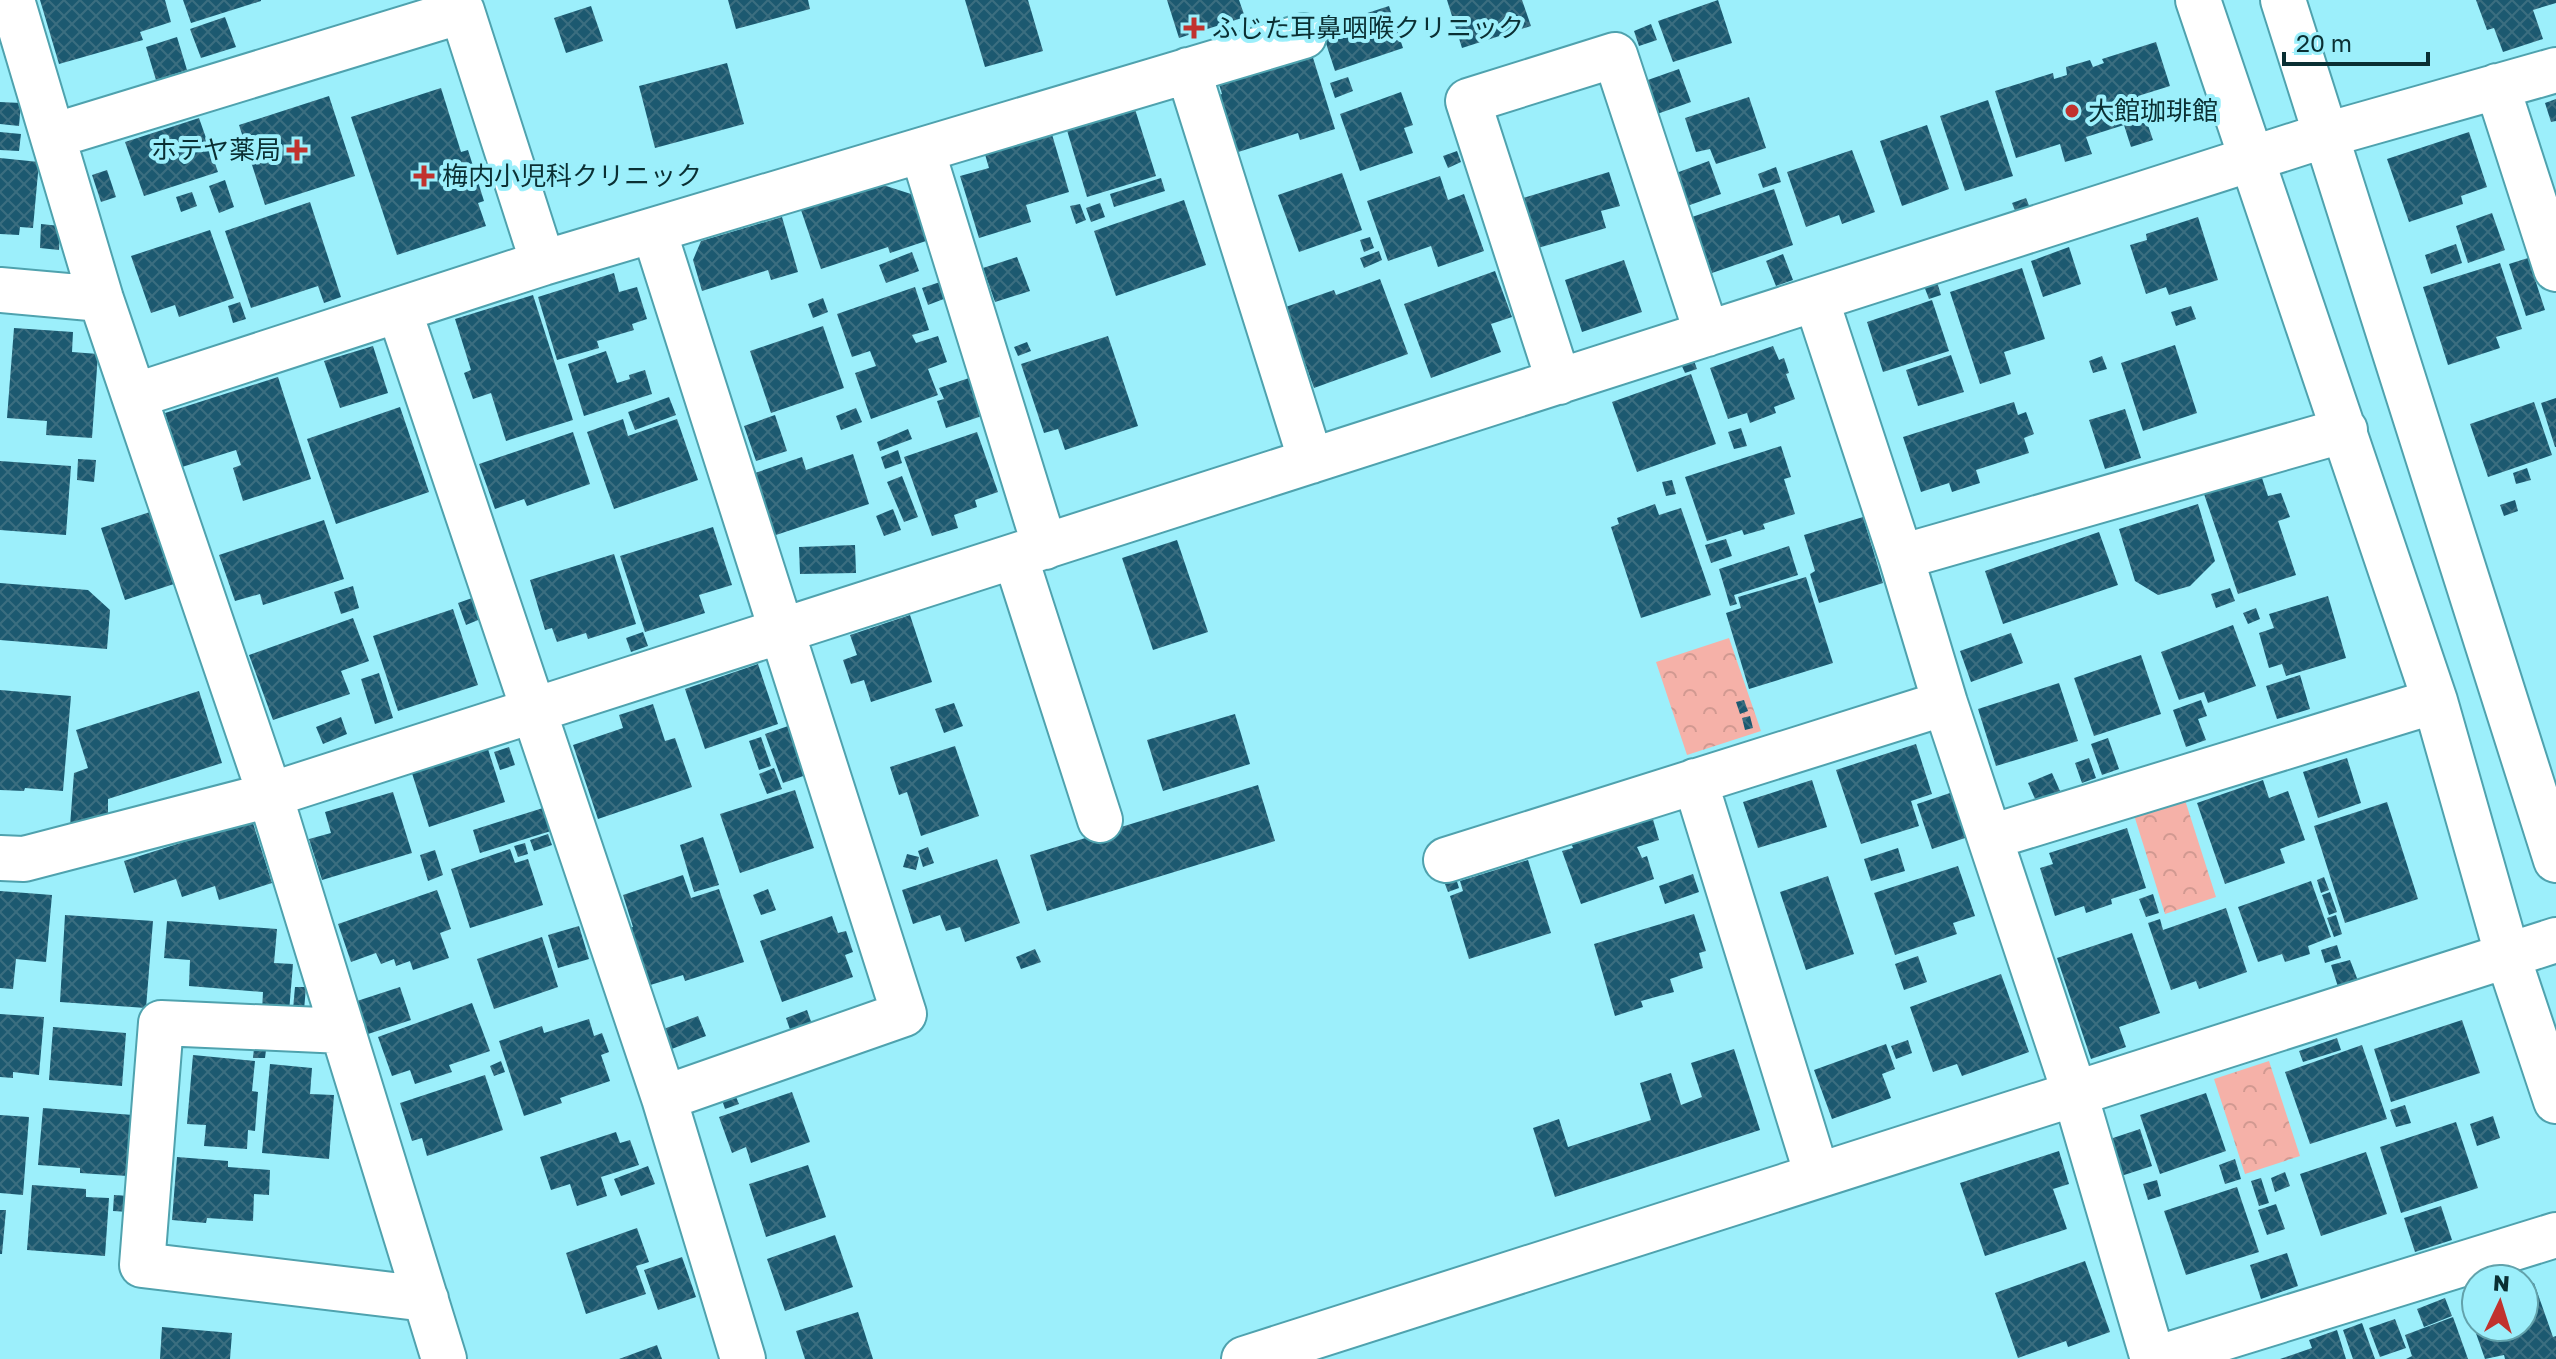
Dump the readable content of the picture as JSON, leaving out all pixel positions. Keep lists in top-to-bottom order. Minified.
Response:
{"places":{"health":["ふじた耳鼻咽喉クリニック","ホテヤ薬局","梅内小児科クリニック"],"other":["大館珈琲館"]},"scale_bar":"20 m","north":"top"}
